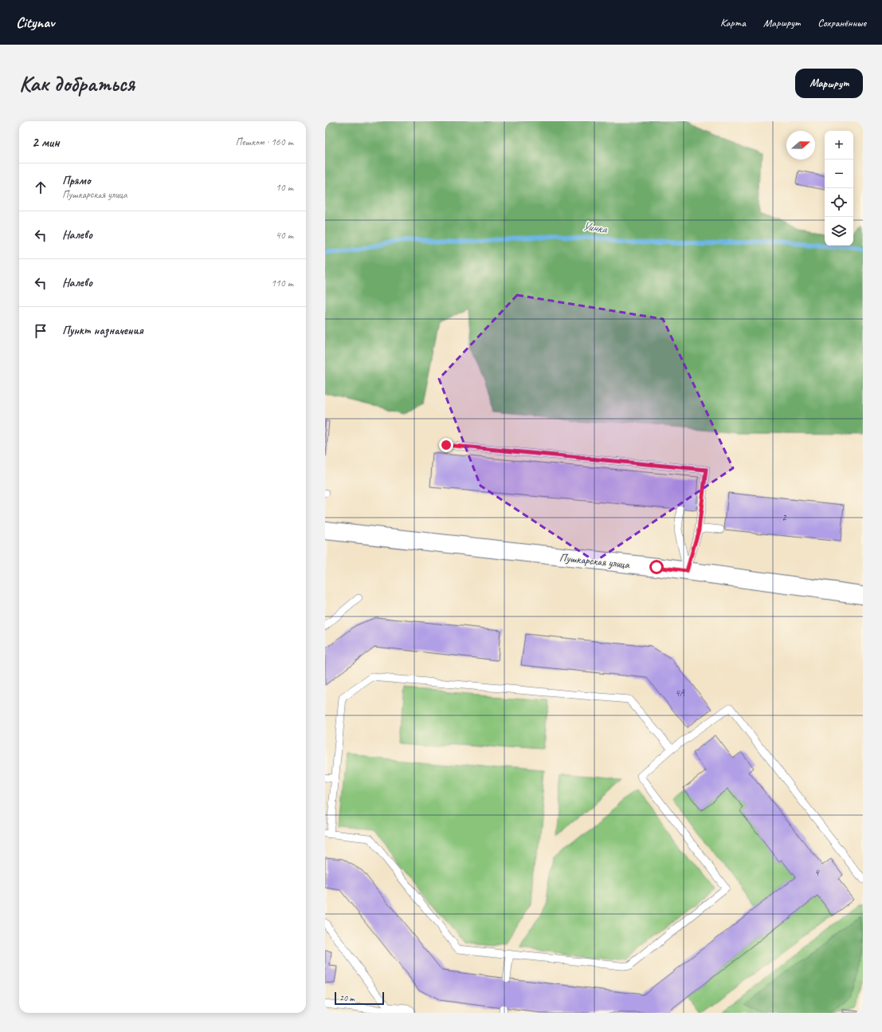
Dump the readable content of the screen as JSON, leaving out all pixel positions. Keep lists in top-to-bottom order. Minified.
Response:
{"streets":{"street":["Пушкарская улица"]},"water":["Уинка"],"house_numbers":["2","4А","4"],"scale_bar":"20 m","north":"right","page":{"header":"Citynav","nav":["Карта","Маршрут","Сохранённые"],"buttons":"Маршрут","title":"Как добраться","heading":["2 мин","Пешком · 160 m"],"map_buttons":["+","−"],"list":[["Прямо","Пушкарская улица","10 m"],["Налево","40 m"],["Налево","110 m"],"Пункт назначения"],"scale":"20 m"}}
